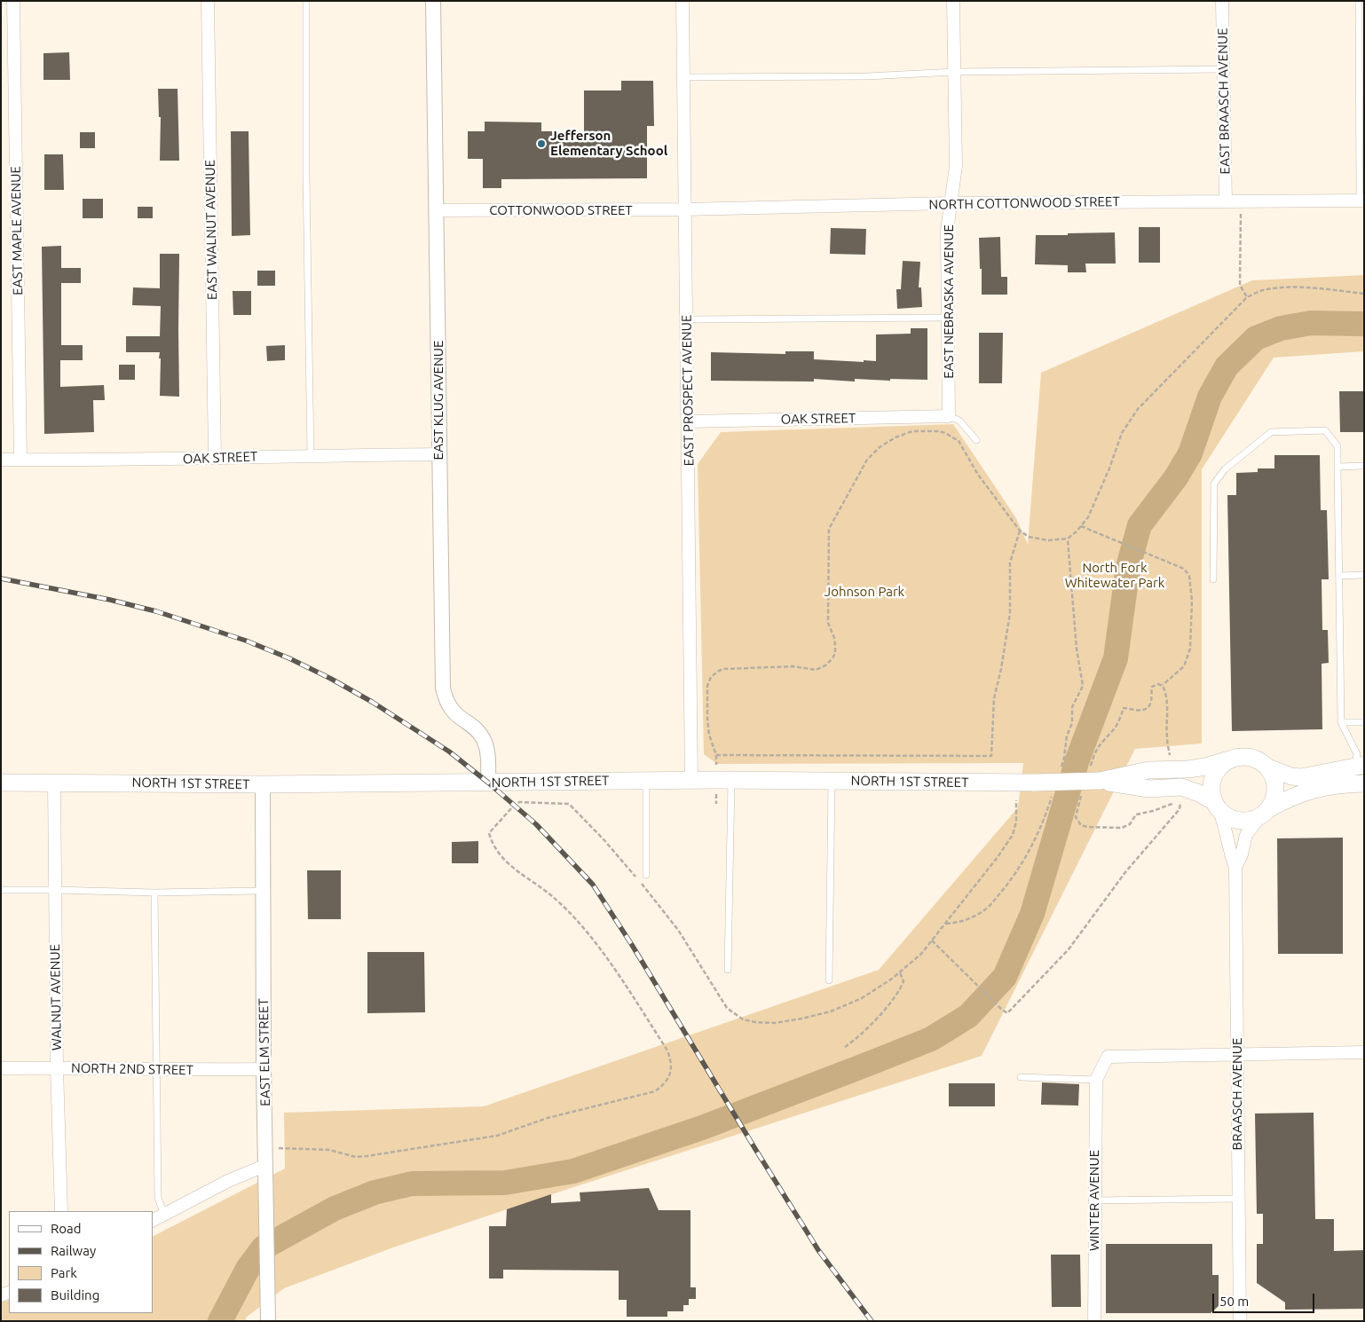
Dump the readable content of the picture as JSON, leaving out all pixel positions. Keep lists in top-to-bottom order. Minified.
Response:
{"streets":{"main road":["NORTH 1ST STREET"],"street":["EAST BRAASCH AVENUE","NORTH COTTONWOOD STREET","COTTONWOOD STREET","EAST WALNUT AVENUE","EAST MAPLE AVENUE","EAST NEBRASKA AVENUE","EAST PROSPECT AVENUE","EAST KLUG AVENUE","OAK STREET","WALNUT AVENUE","EAST ELM STREET","NORTH 2ND STREET","BRAASCH AVENUE","WINTER AVENUE"]},"crossings":[["EAST BRAASCH AVENUE","NORTH COTTONWOOD STREET"],["NORTH COTTONWOOD STREET","COTTONWOOD STREET"],["NORTH COTTONWOOD STREET","EAST NEBRASKA AVENUE"],["NORTH COTTONWOOD STREET","EAST PROSPECT AVENUE"],["COTTONWOOD STREET","EAST PROSPECT AVENUE"],["COTTONWOOD STREET","EAST KLUG AVENUE"],["EAST WALNUT AVENUE","OAK STREET"],["EAST MAPLE AVENUE","OAK STREET"],["EAST NEBRASKA AVENUE","OAK STREET"],["EAST PROSPECT AVENUE","OAK STREET"],["EAST PROSPECT AVENUE","NORTH 1ST STREET"],["EAST KLUG AVENUE","OAK STREET"],["EAST KLUG AVENUE","NORTH 1ST STREET"],["NORTH 1ST STREET","WALNUT AVENUE"],["NORTH 1ST STREET","EAST ELM STREET"],["NORTH 1ST STREET","BRAASCH AVENUE"],["WALNUT AVENUE","NORTH 2ND STREET"],["EAST ELM STREET","NORTH 2ND STREET"]],"parks":["North Fork Whitewater Park","Johnson Park"],"places":["Jefferson Elementary School"],"legend":["Road","Railway","Park","Building"],"scale_bar":"50 m"}
